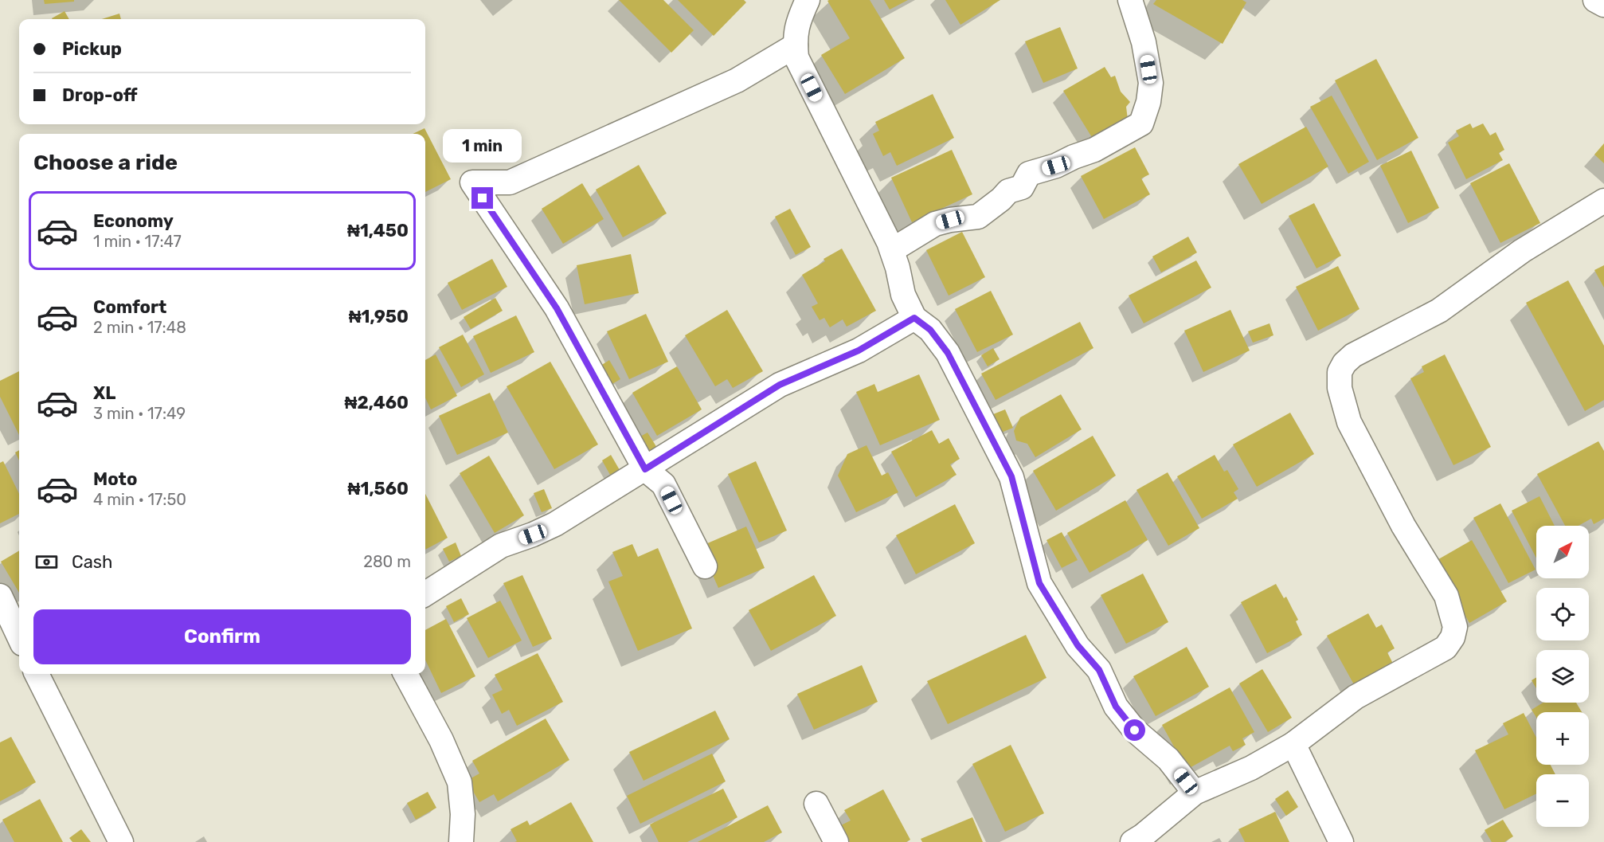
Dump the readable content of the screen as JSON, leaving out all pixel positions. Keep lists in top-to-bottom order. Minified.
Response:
{"north":"top right","page":{"banner":["Pickup","Drop-off"],"bubble":"1 min","heading":"Choose a ride","list":[{"name":"Economy","note":"1 min · 17:47","value":"₦1,450"},{"name":"Comfort","note":"2 min · 17:48","value":"₦1,950"},{"name":"XL","note":"3 min · 17:49","value":"₦2,460"},{"name":"Moto","note":"4 min · 17:50","value":"₦1,560"}],"map_buttons":["+","−"],"pay":["Cash","280 m"],"buttons":"Confirm"}}
